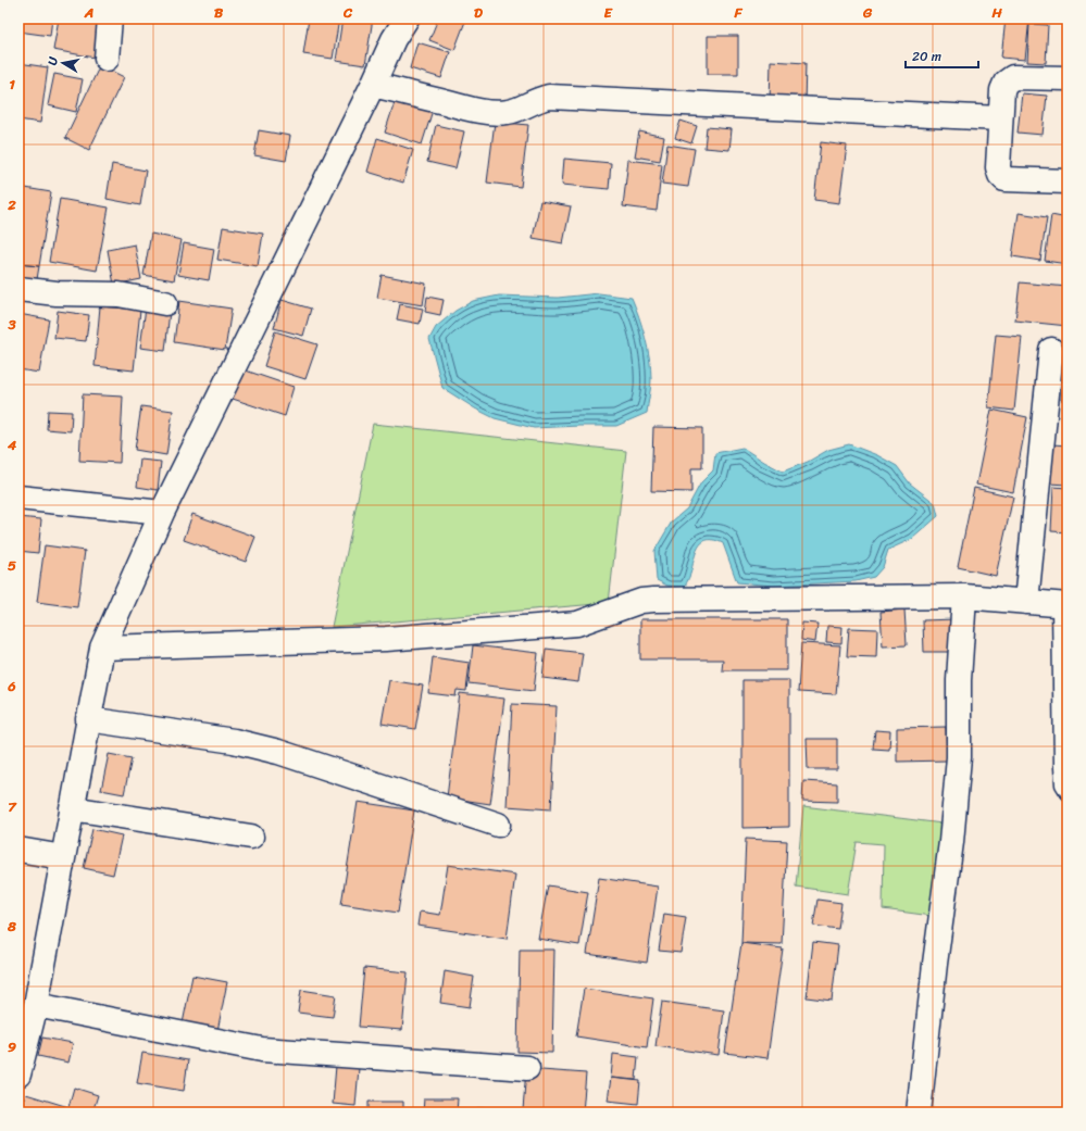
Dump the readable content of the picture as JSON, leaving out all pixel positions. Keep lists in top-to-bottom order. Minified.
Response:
{"scale_bar":"20 m","north":"left","grid":{"columns":["A","B","C","D","E","F","G","H"],"rows":["1","2","3","4","5","6","7","8","9"]}}
